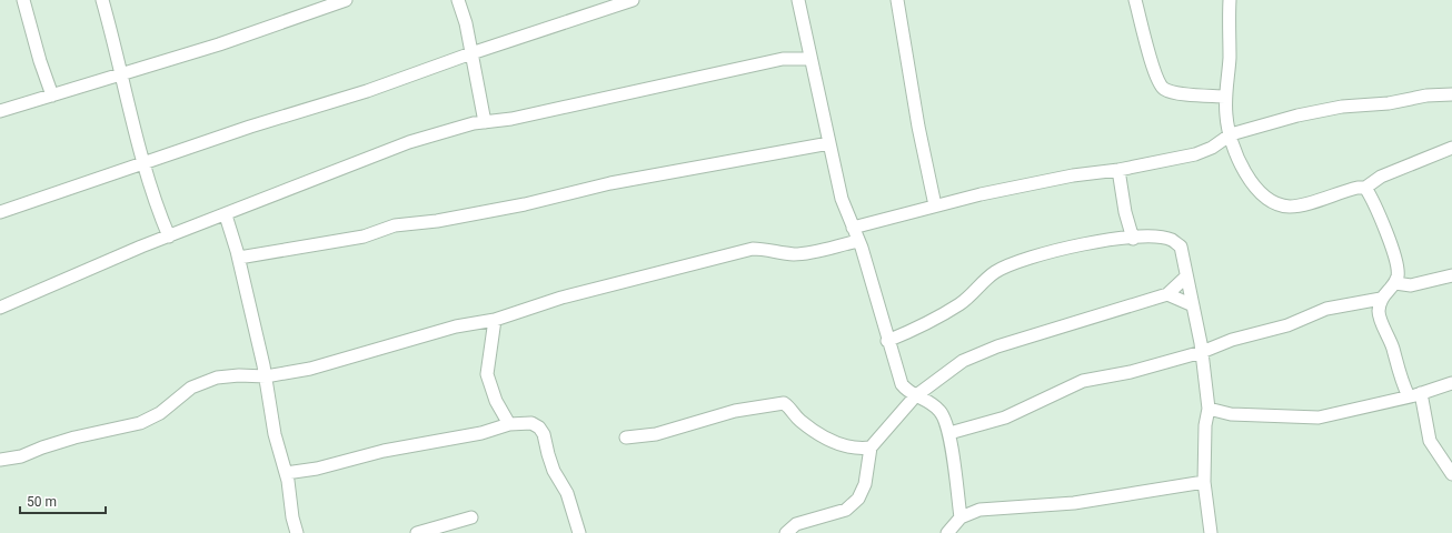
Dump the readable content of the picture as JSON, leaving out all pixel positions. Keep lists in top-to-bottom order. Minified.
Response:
{"scale_bar":"50 m"}
